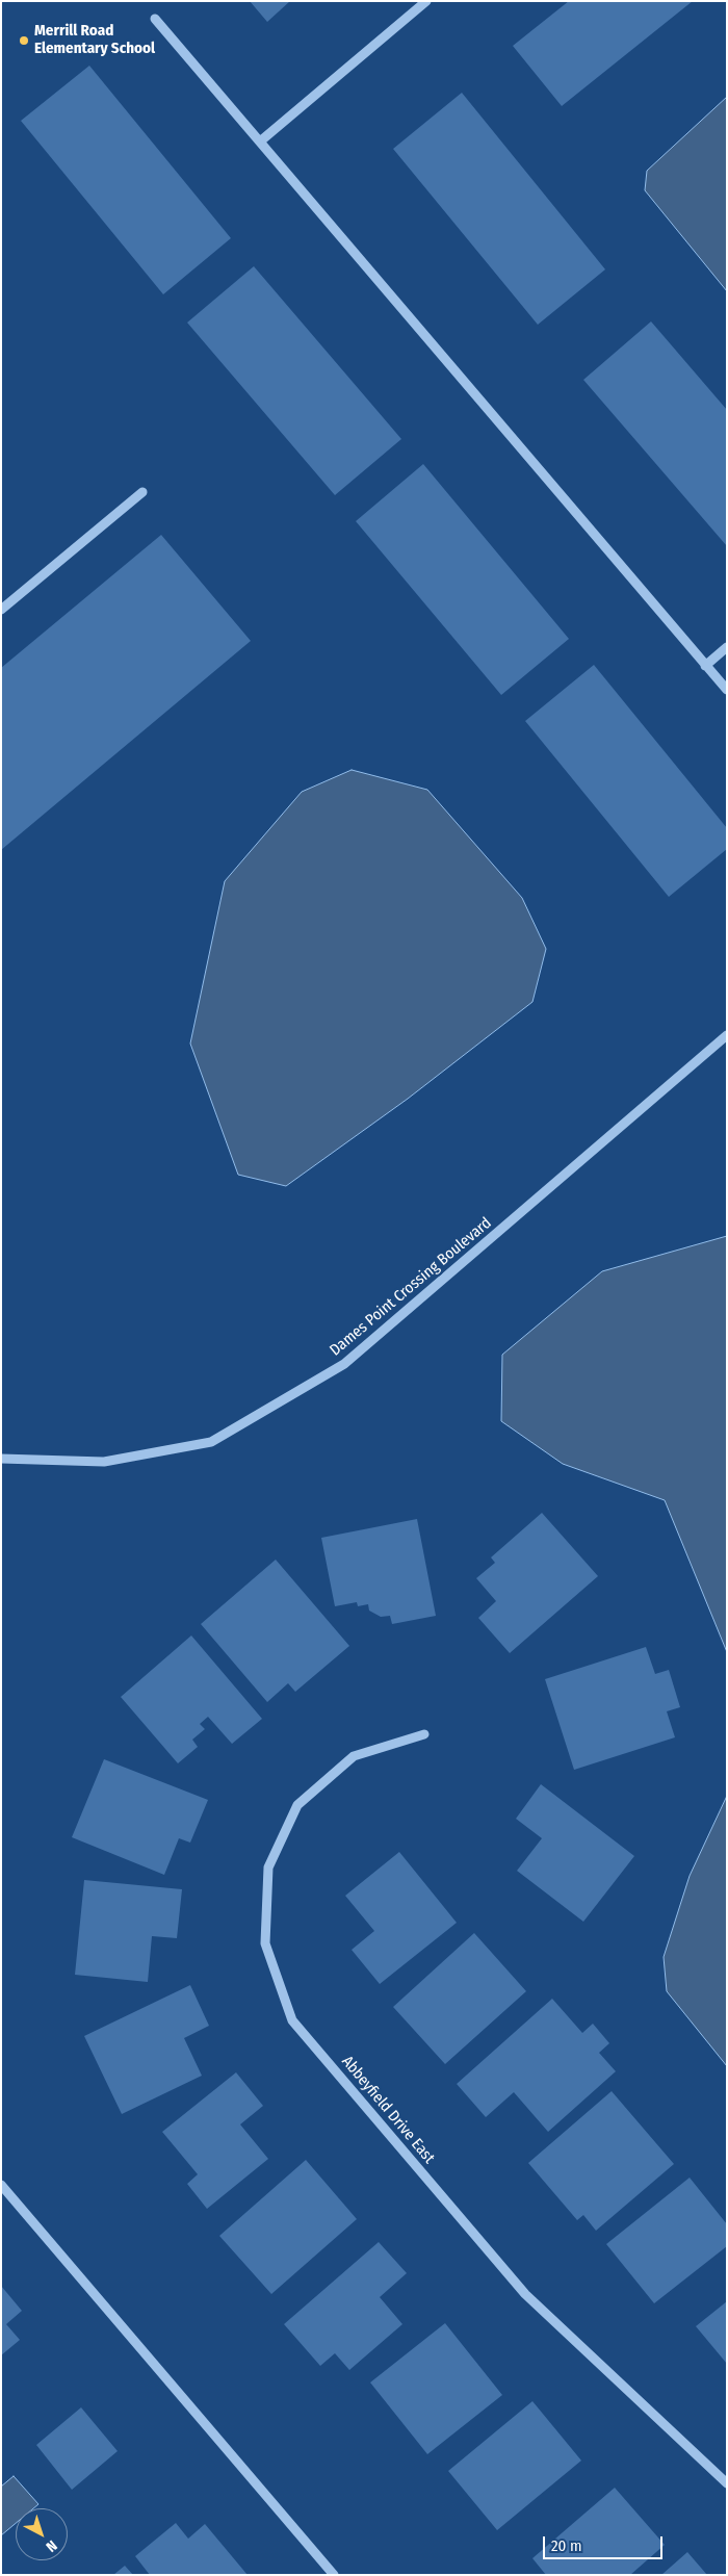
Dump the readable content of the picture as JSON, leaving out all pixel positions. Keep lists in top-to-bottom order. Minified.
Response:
{"streets":{"street":["Dames Point Crossing Boulevard","Abbeyfield Drive East"]},"places":["Merrill Road Elementary School"],"scale_bar":"20 m","north":"bottom right"}
